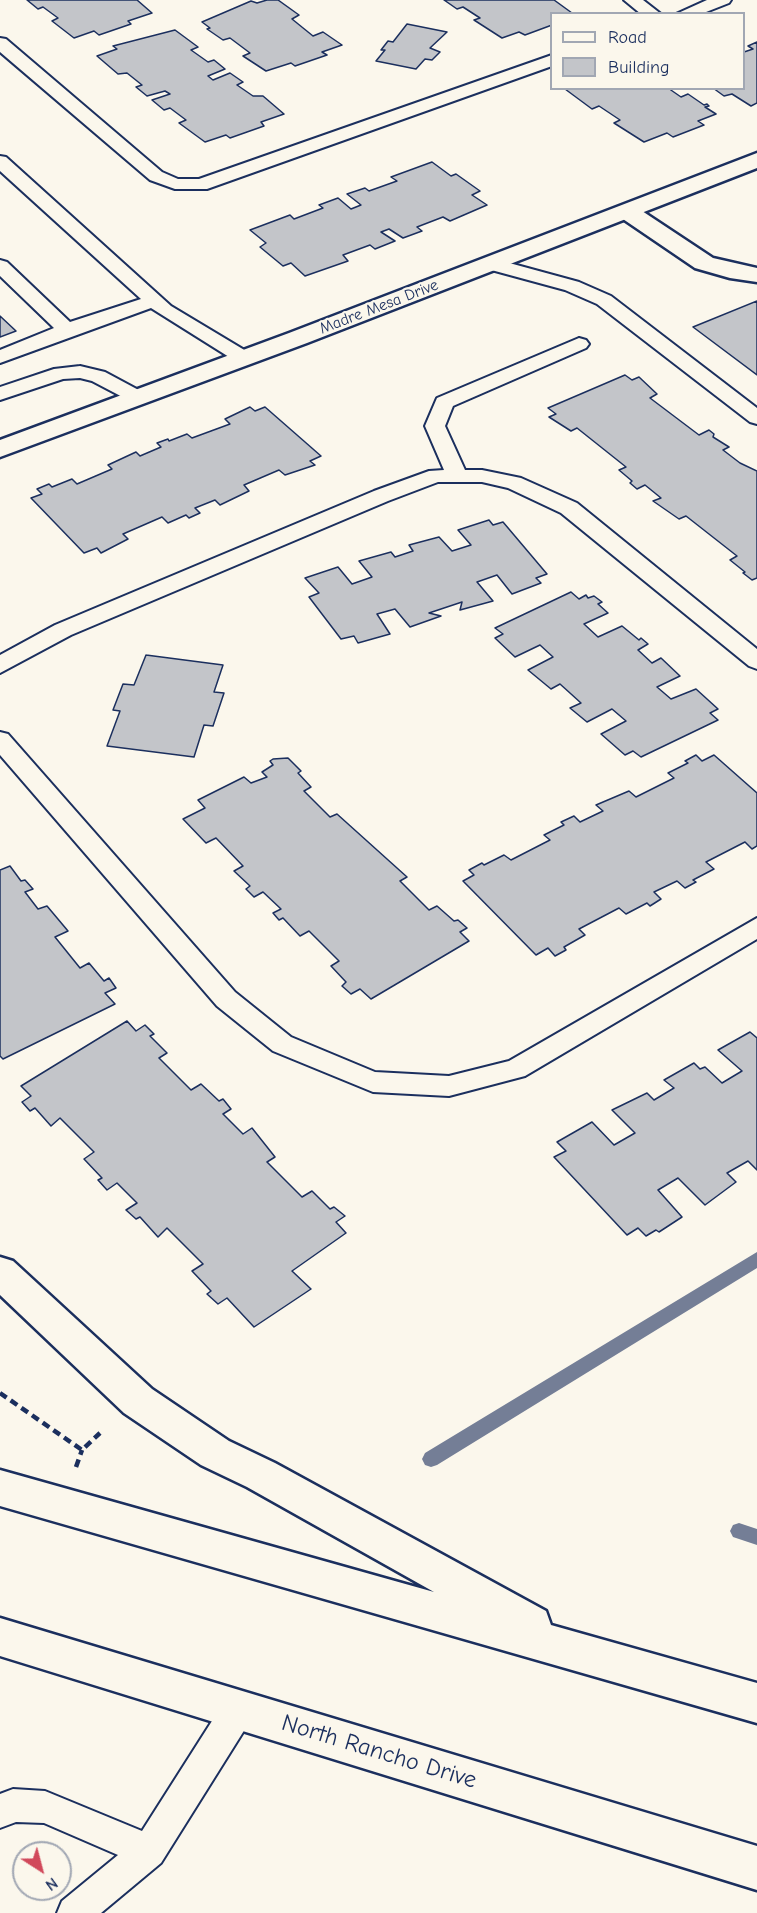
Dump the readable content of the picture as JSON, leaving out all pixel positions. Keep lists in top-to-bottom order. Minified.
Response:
{"streets":{"main road":["Madre Mesa Drive","North Rancho Drive"]},"legend":["Road","Building"],"north":"bottom right"}
